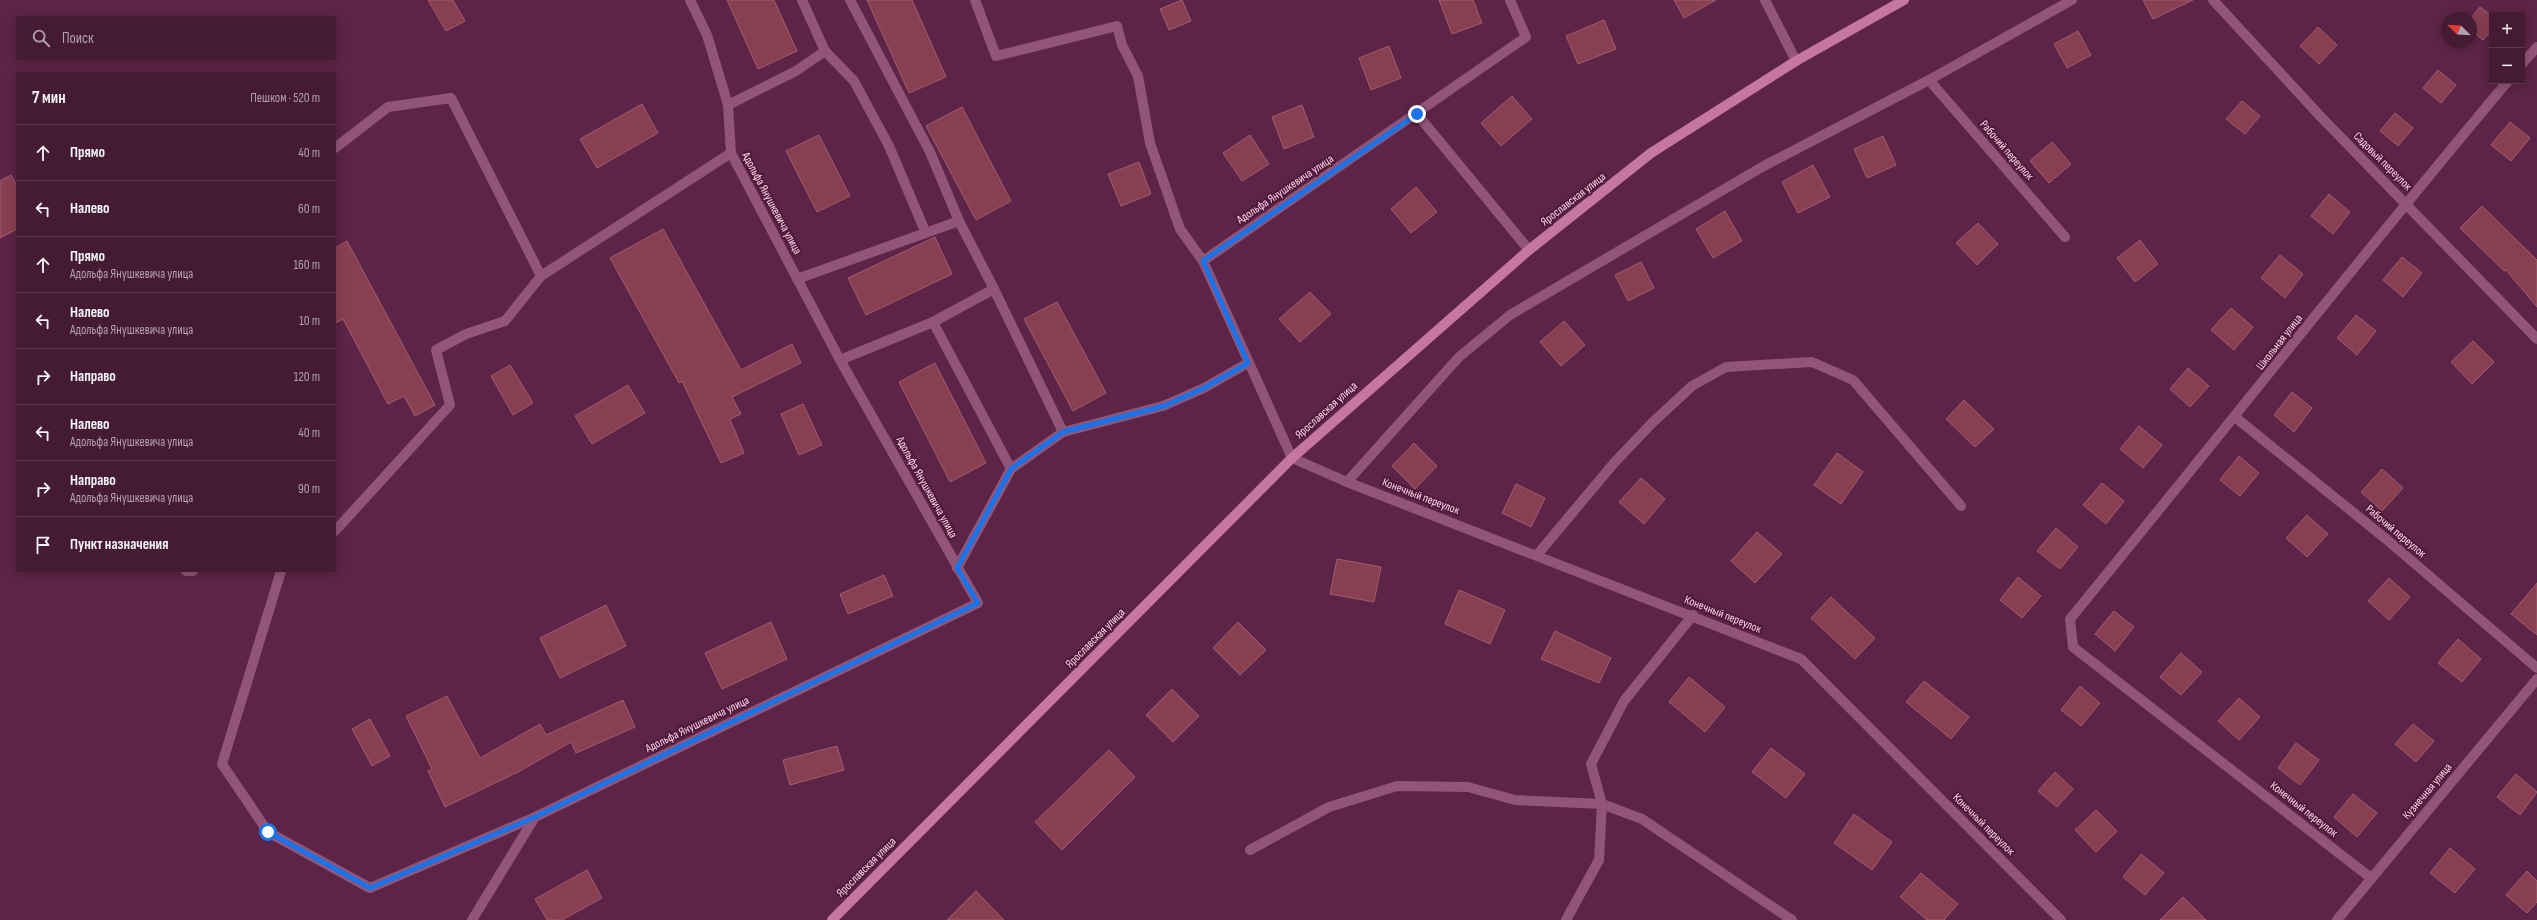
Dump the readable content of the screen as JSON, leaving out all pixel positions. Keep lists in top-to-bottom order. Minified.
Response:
{"streets":{"main road":["Ярославская улица"],"street":["Рабочий переулок","Садовый переулок","Адольфа Янушкевича улица","Школьная улица","Конечный переулок","Кузнечная улица"]},"crossings":[["Рабочий переулок","Школьная улица"],["Садовый переулок","Школьная улица"],["Ярославская улица","Конечный переулок"],["Школьная улица","Конечный переулок"],["Конечный переулок","Кузнечная улица"]],"north":"top left","page":{"map_buttons":["+","−"],"search":"Поиск","heading":["7 мин","Пешком · 520 m"],"list":[["Прямо","40 m"],["Налево","60 m"],["Прямо","Адольфа Янушкевича улица","160 m"],["Налево","Адольфа Янушкевича улица","10 m"],["Направо","120 m"],["Налево","Адольфа Янушкевича улица","40 m"],["Направо","Адольфа Янушкевича улица","90 m"],"Пункт назначения"]}}
